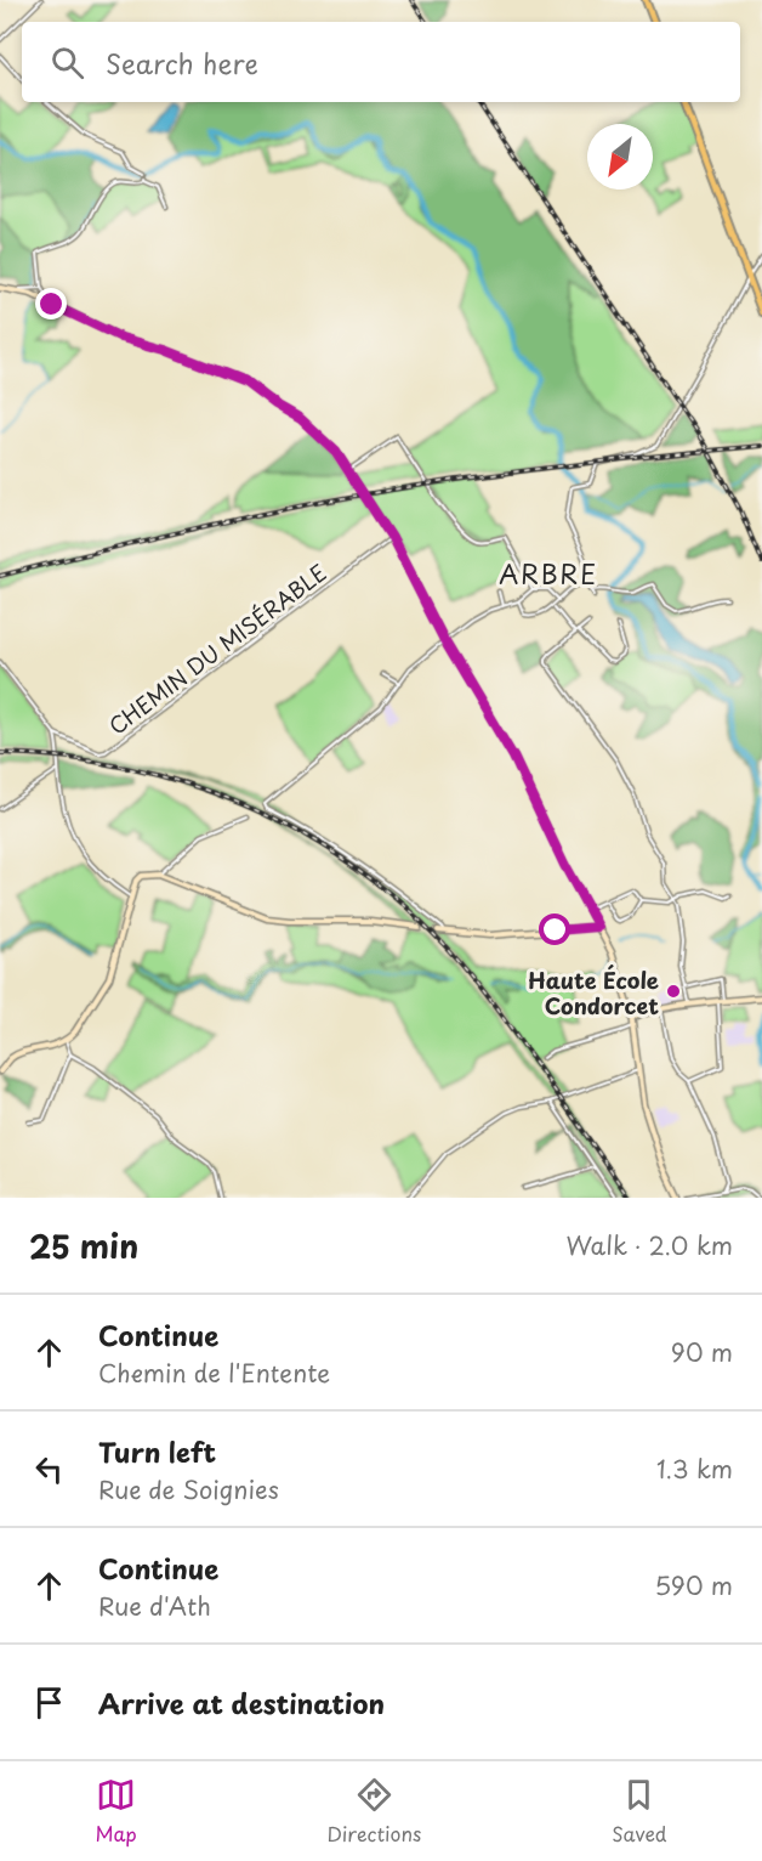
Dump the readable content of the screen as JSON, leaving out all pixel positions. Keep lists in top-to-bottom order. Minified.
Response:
{"streets":{"street":["CHEMIN DU MISÉRABLE"]},"districts":["ARBRE"],"places":["Haute École Condorcet"],"north":"bottom left","page":{"search":"Search here","heading":["25 min","Walk · 2.0 km"],"list":[["Continue","Chemin de l'Entente","90 m"],["Turn left","Rue de Soignies","1.3 km"],["Continue","Rue d'Ath","590 m"],"Arrive at destination"],"nav":["Map","Directions","Saved"]}}
